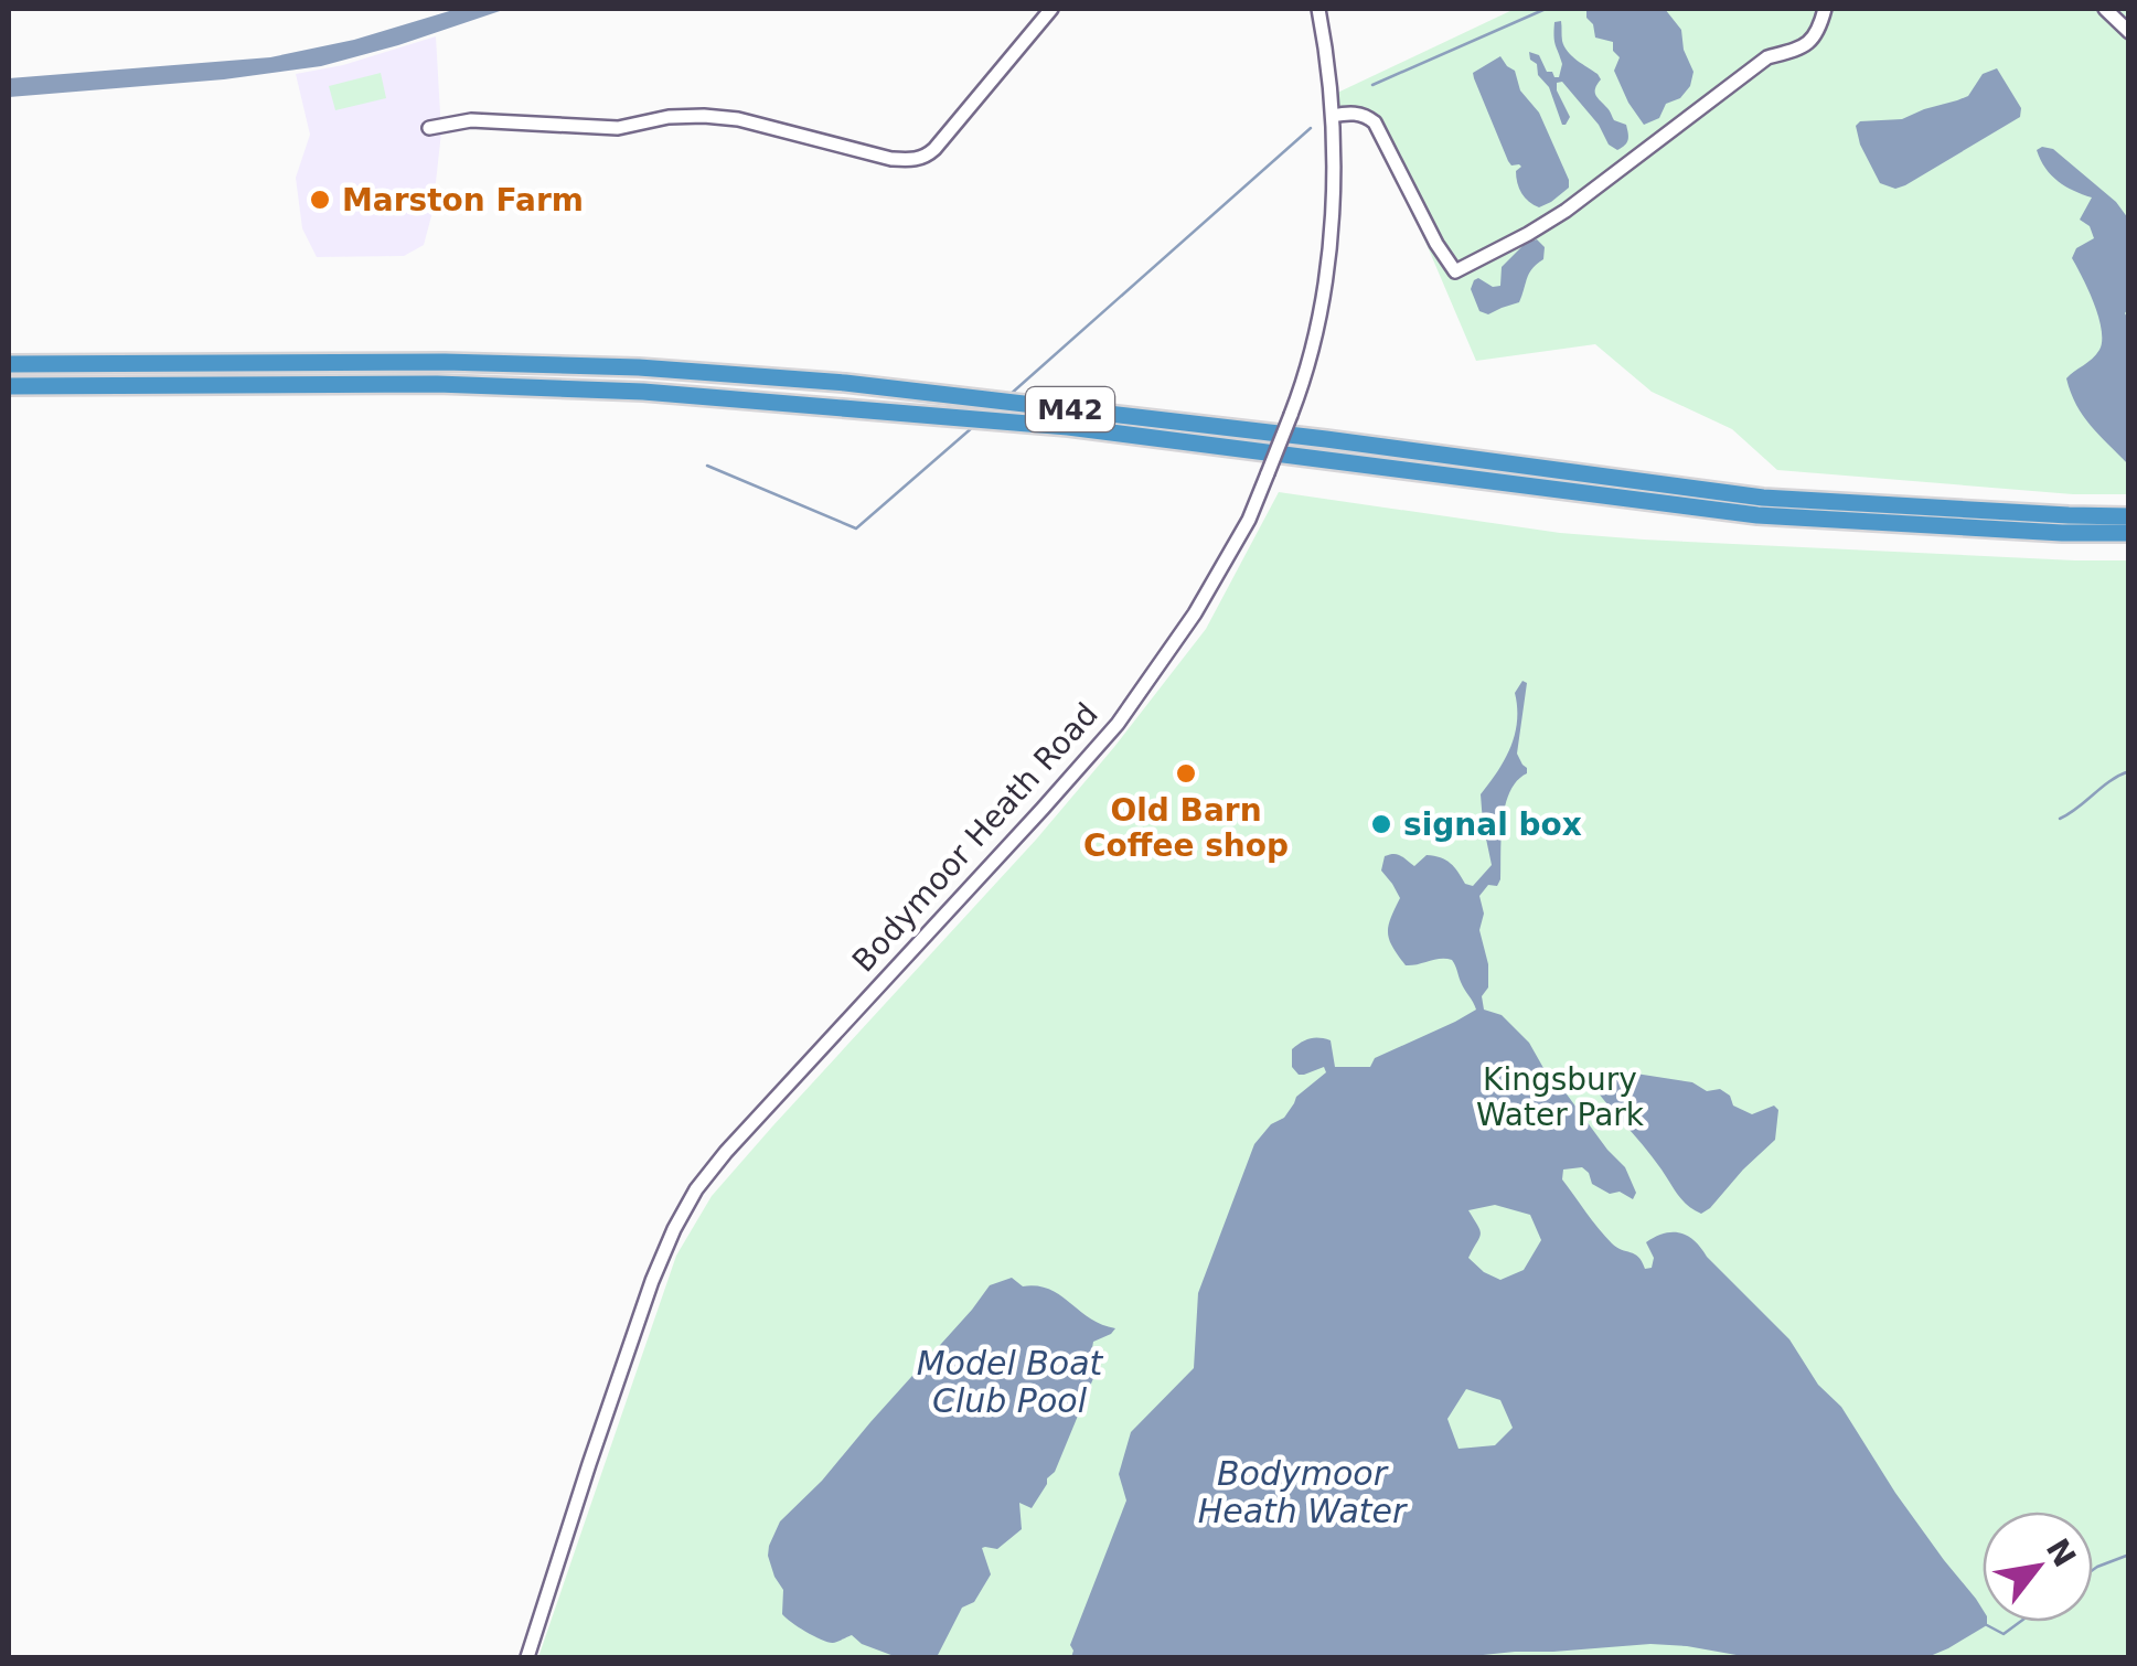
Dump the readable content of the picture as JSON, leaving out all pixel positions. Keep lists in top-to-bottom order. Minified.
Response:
{"streets":{"highway":["M42"],"street":["Bodymoor Heath Road"]},"water":["Model Boat Club Pool","Bodymoor Heath Water"],"parks":["Kingsbury Water Park"],"places":["Marston Farm","Old Barn Coffee shop","signal box"],"north":"top right"}
